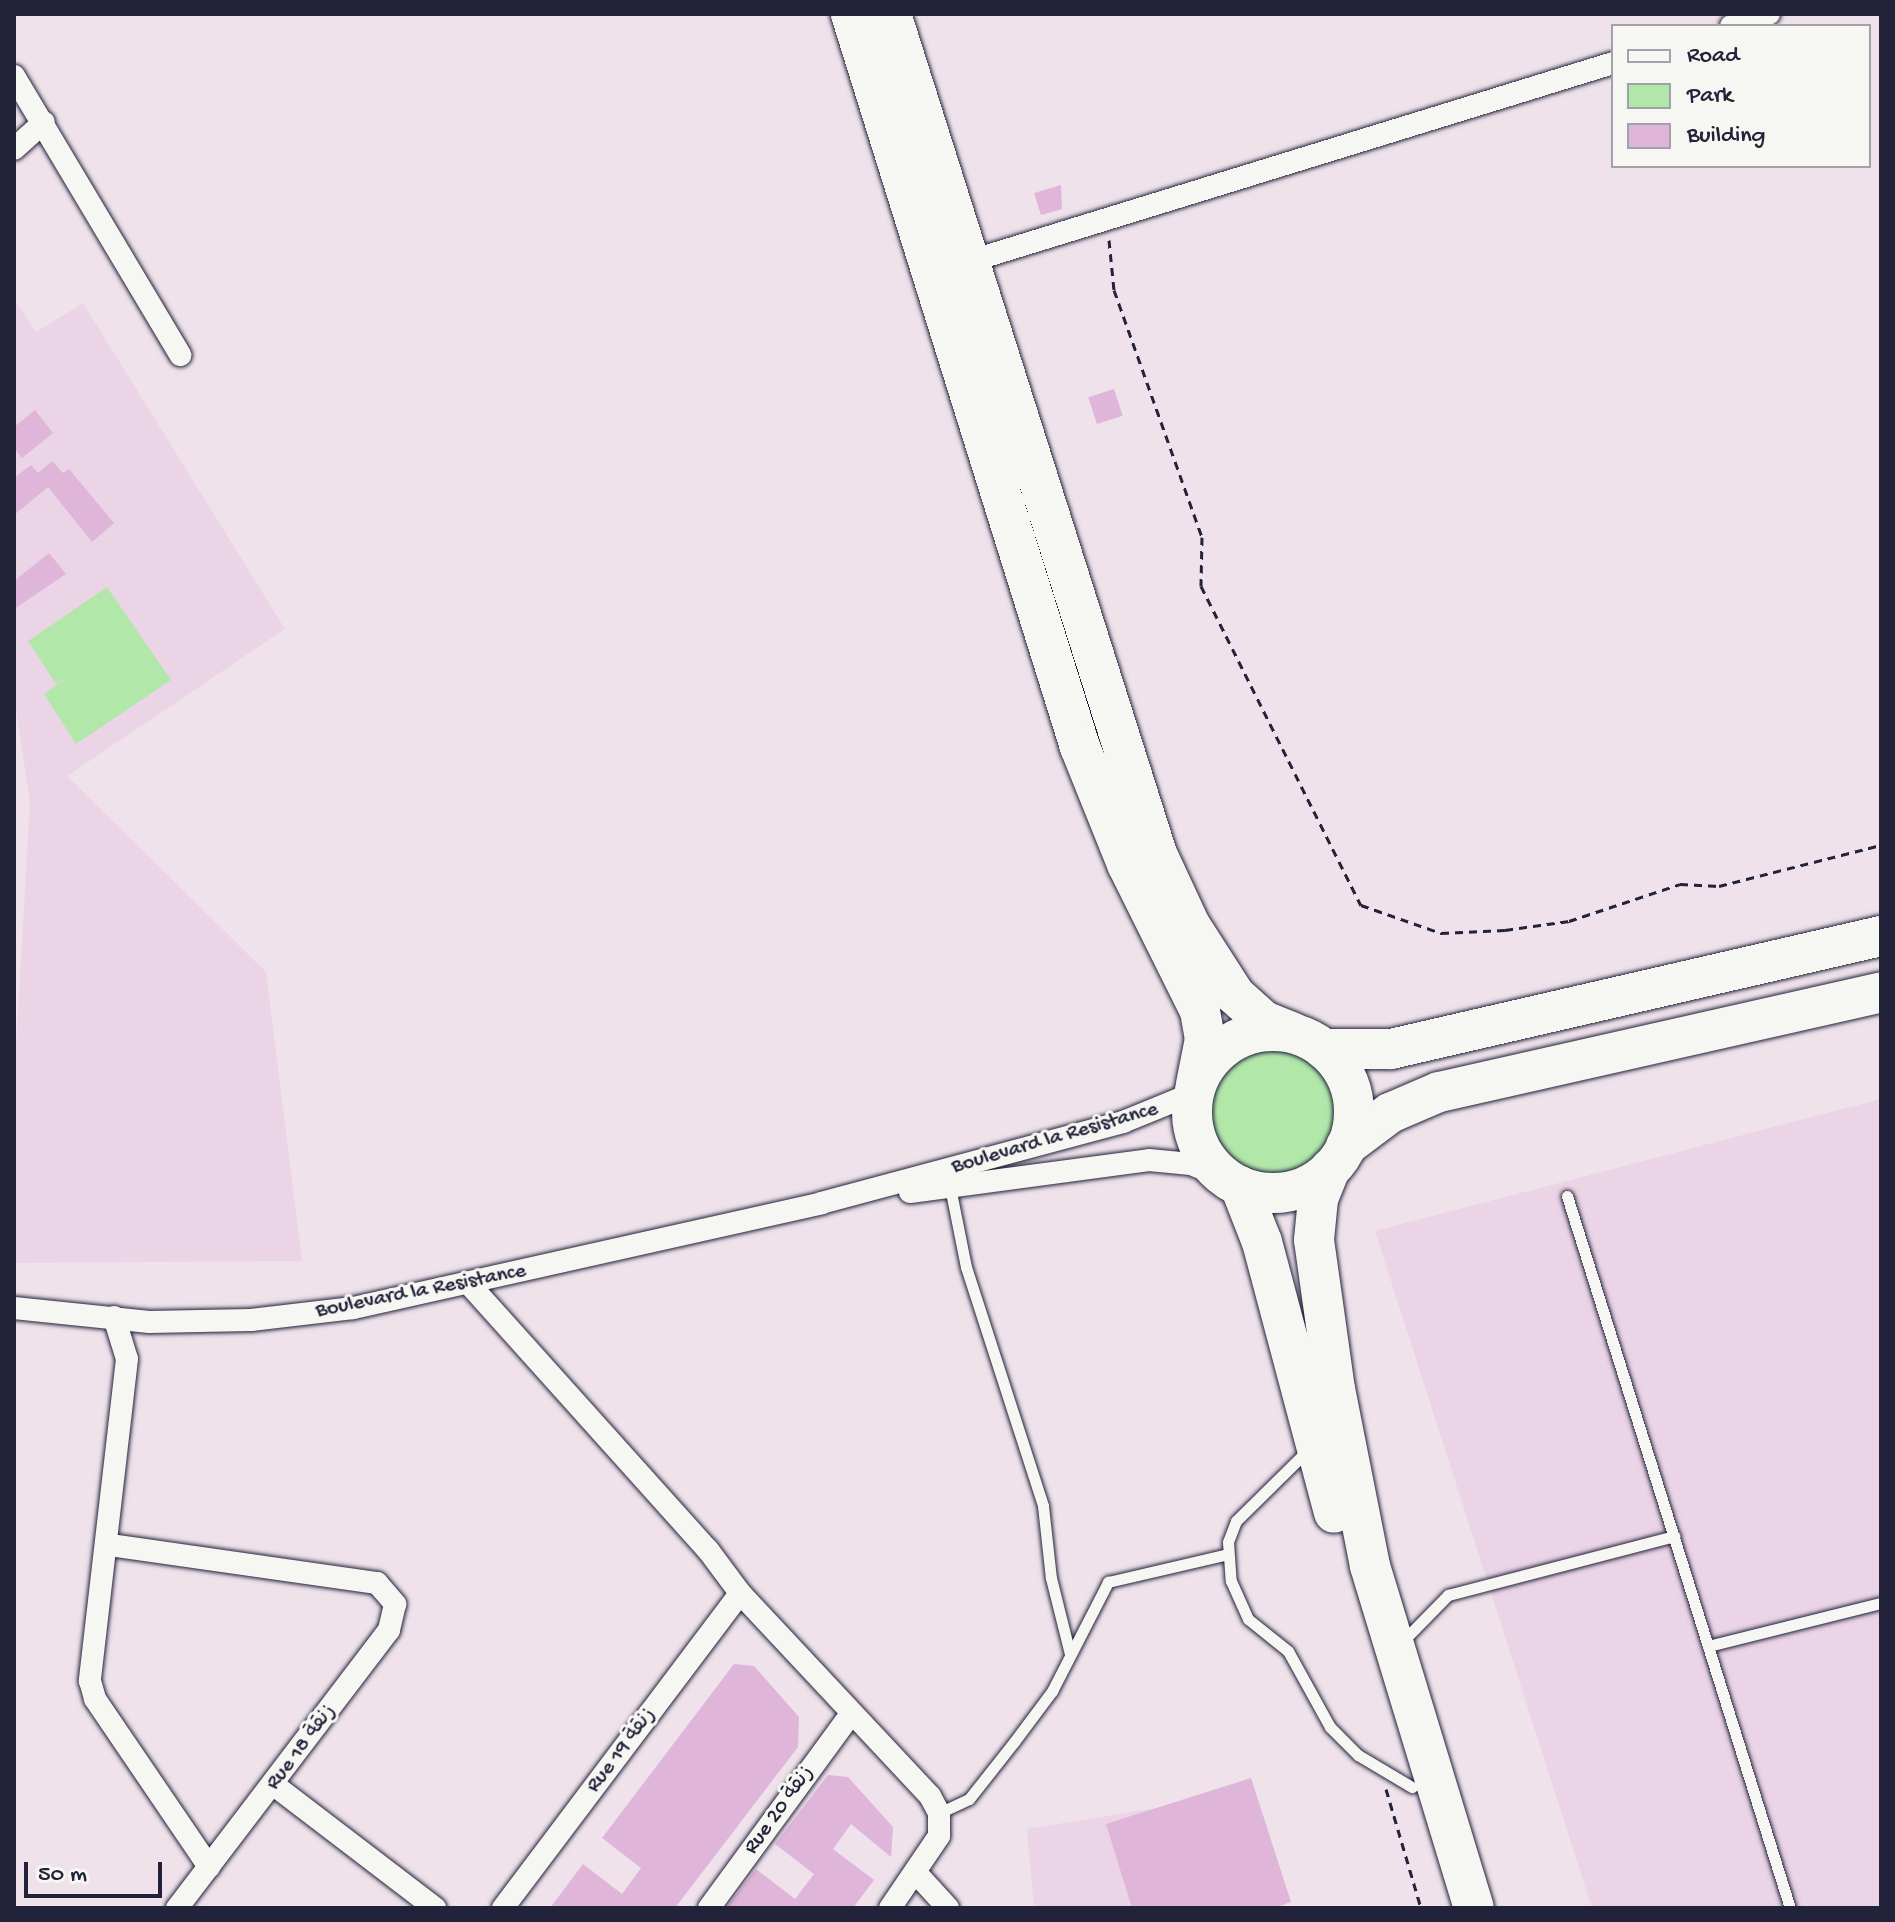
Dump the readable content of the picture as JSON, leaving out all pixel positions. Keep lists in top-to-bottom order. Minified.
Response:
{"streets":{"street":["Boulevard la Resistance","Rue 18 زنقة","Rue 19 زنقة","Rue 20 زنقة"]},"legend":["Road","Park","Building"],"scale_bar":"50 m"}
